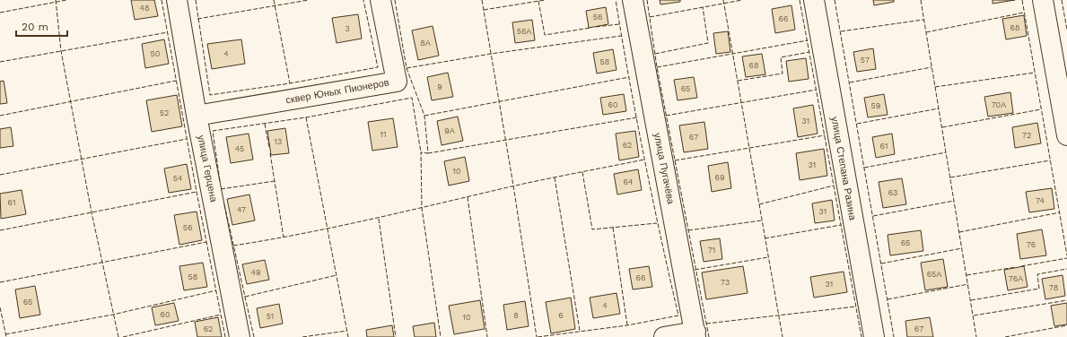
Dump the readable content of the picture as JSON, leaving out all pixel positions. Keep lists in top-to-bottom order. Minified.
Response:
{"streets":{"street":["сквер Юных Пионеров","улица Герцена","улица Пугачёва","улица Степана Разина"]},"crossings":[["сквер Юных Пионеров","улица Герцена"]],"house_numbers":["48","56","66","68","3","56А","8А","50","4","57","58","68","9","65","60","70А","59","52","31","9А","11","72","67","13","62","61","45","31","10","69","54","64","63","74","61","47","31","56","65","76","71","49","65А","58","66","76А","73","31","78","65","4","60","8","6","51","10","62","67"],"scale_bar":"20 m"}
